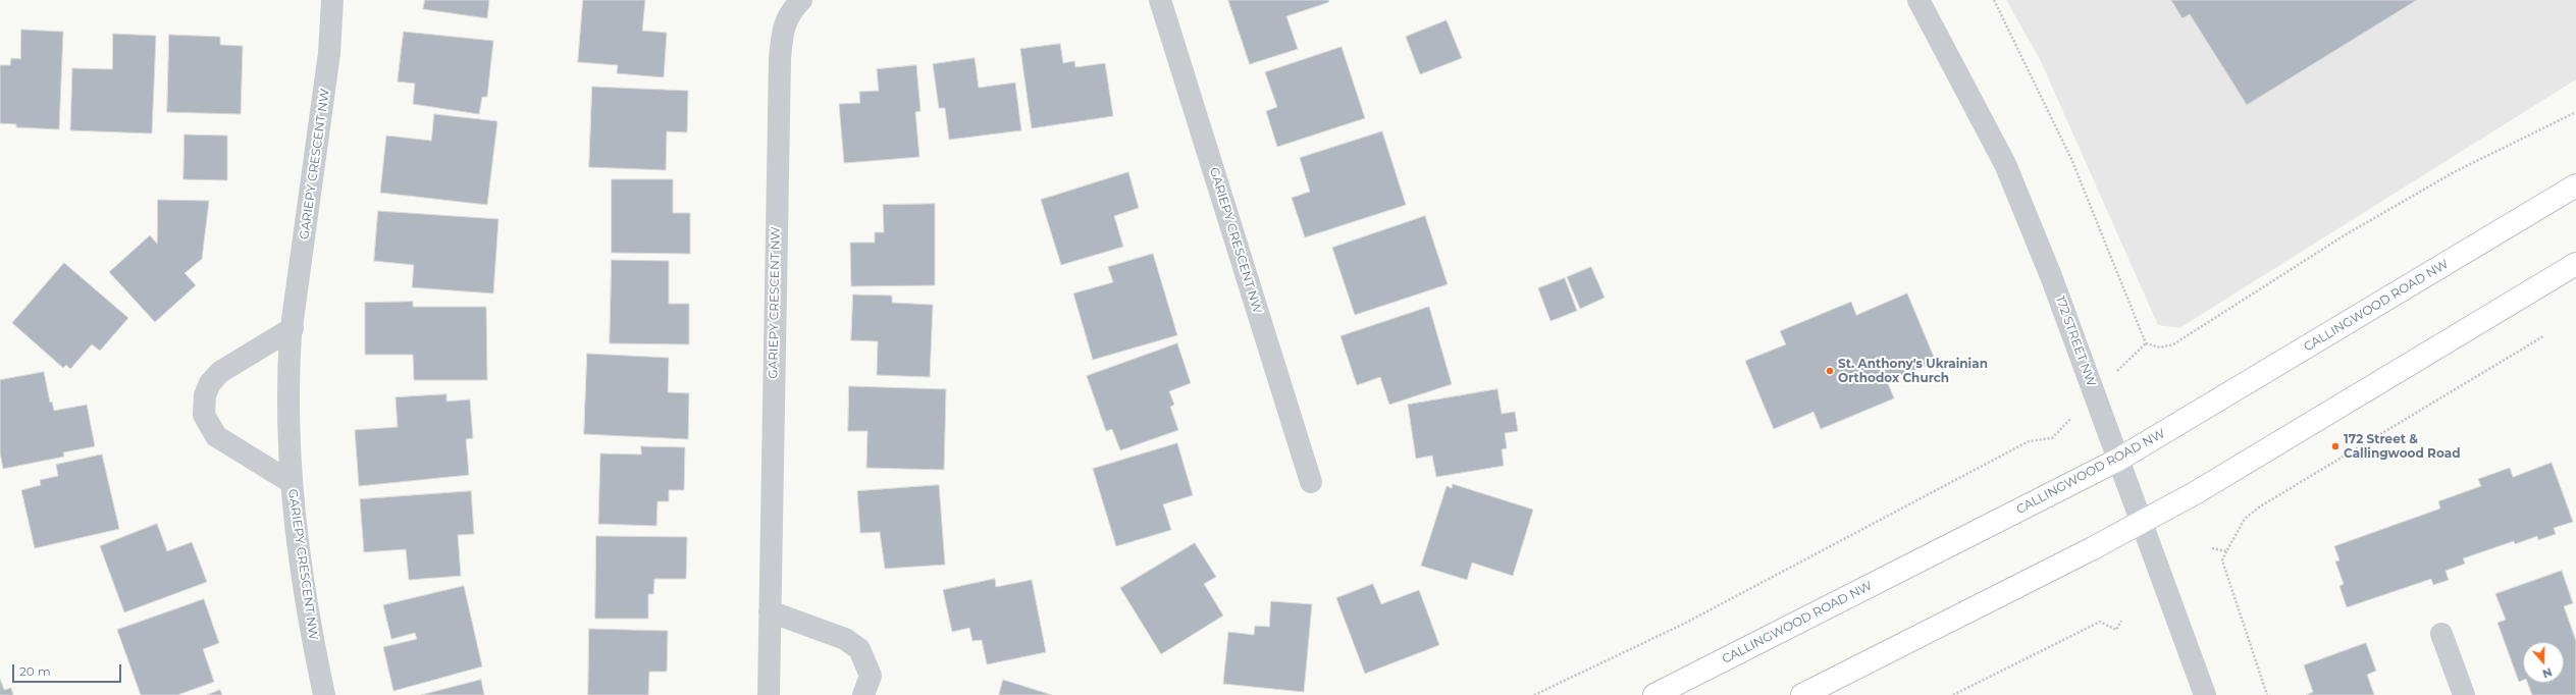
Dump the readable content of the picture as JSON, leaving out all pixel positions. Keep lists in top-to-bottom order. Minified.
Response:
{"streets":{"main road":["CALLINGWOOD ROAD NW"],"street":["GARIEPY CRESCENT NW","172 STREET NW"]},"crossings":[["CALLINGWOOD ROAD NW","172 STREET NW"]],"places":["St. Anthony's Ukrainian Orthodox Church","172 Street & Callingwood Road"],"scale_bar":"20 m","north":"bottom"}
